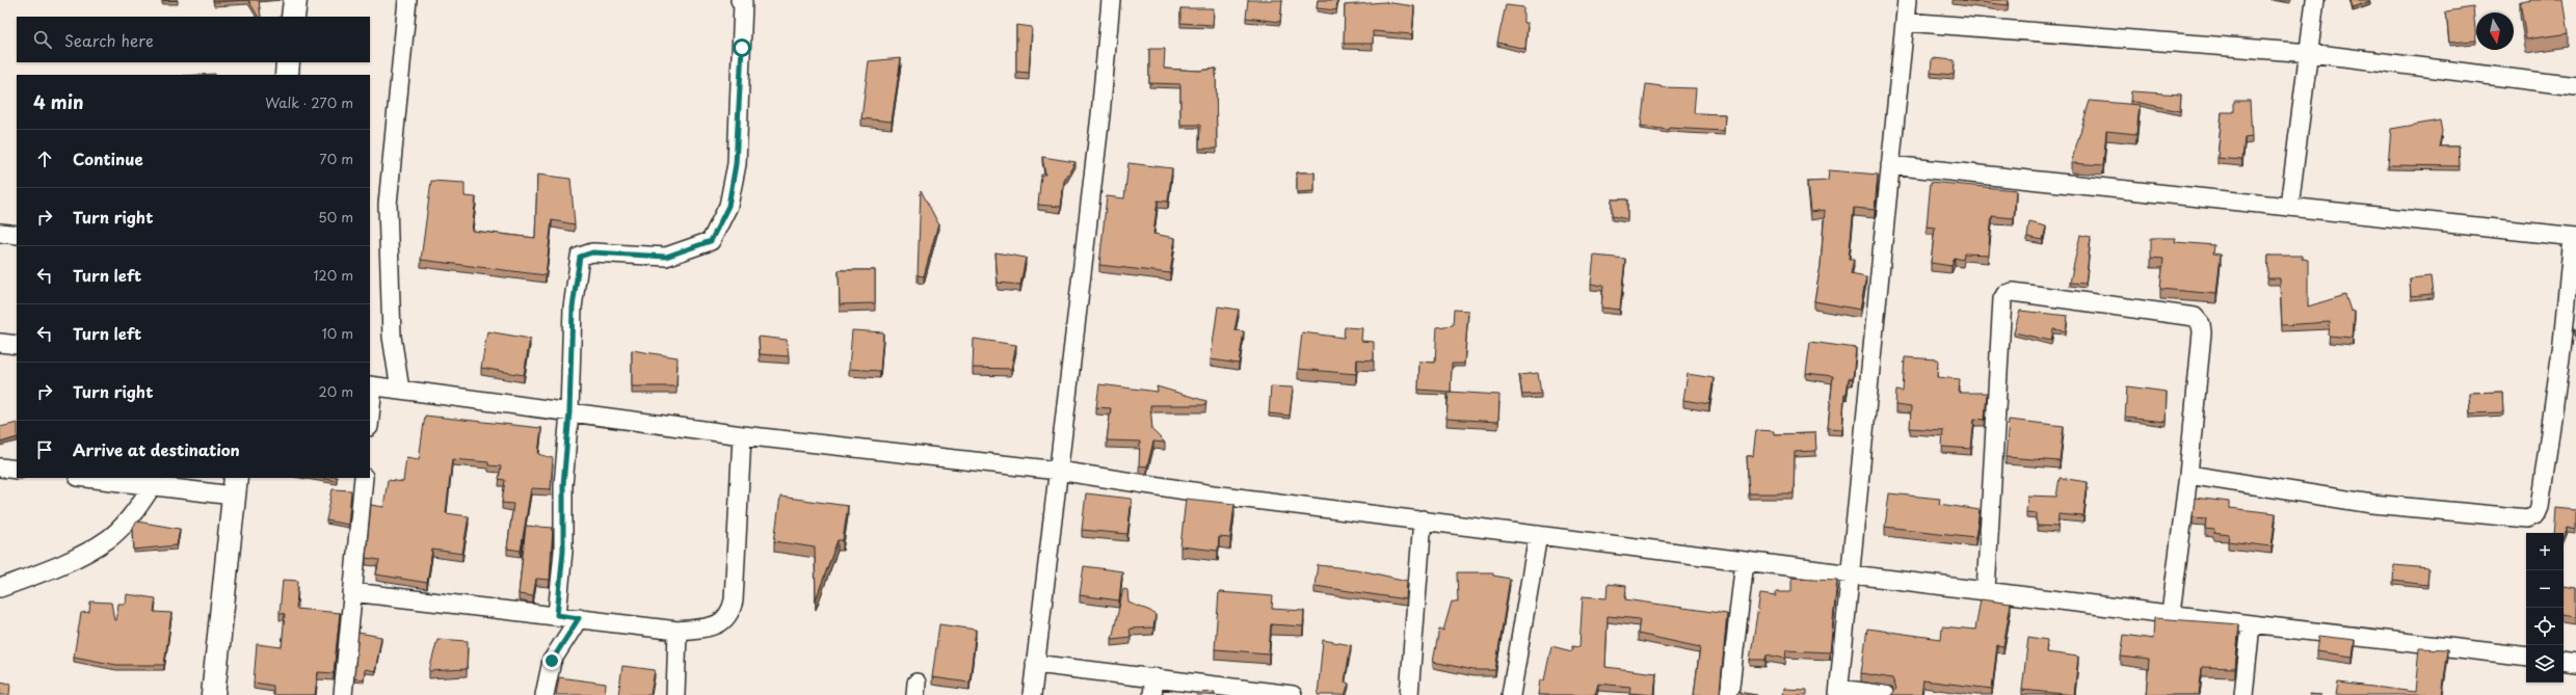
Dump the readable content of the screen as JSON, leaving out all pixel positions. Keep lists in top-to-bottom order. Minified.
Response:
{"north":"bottom","page":{"search":"Search here","heading":["4 min","Walk · 270 m"],"list":[["Continue","70 m"],["Turn right","50 m"],["Turn left","120 m"],["Turn left","10 m"],["Turn right","20 m"],"Arrive at destination"],"map_buttons":["+","−"]}}
